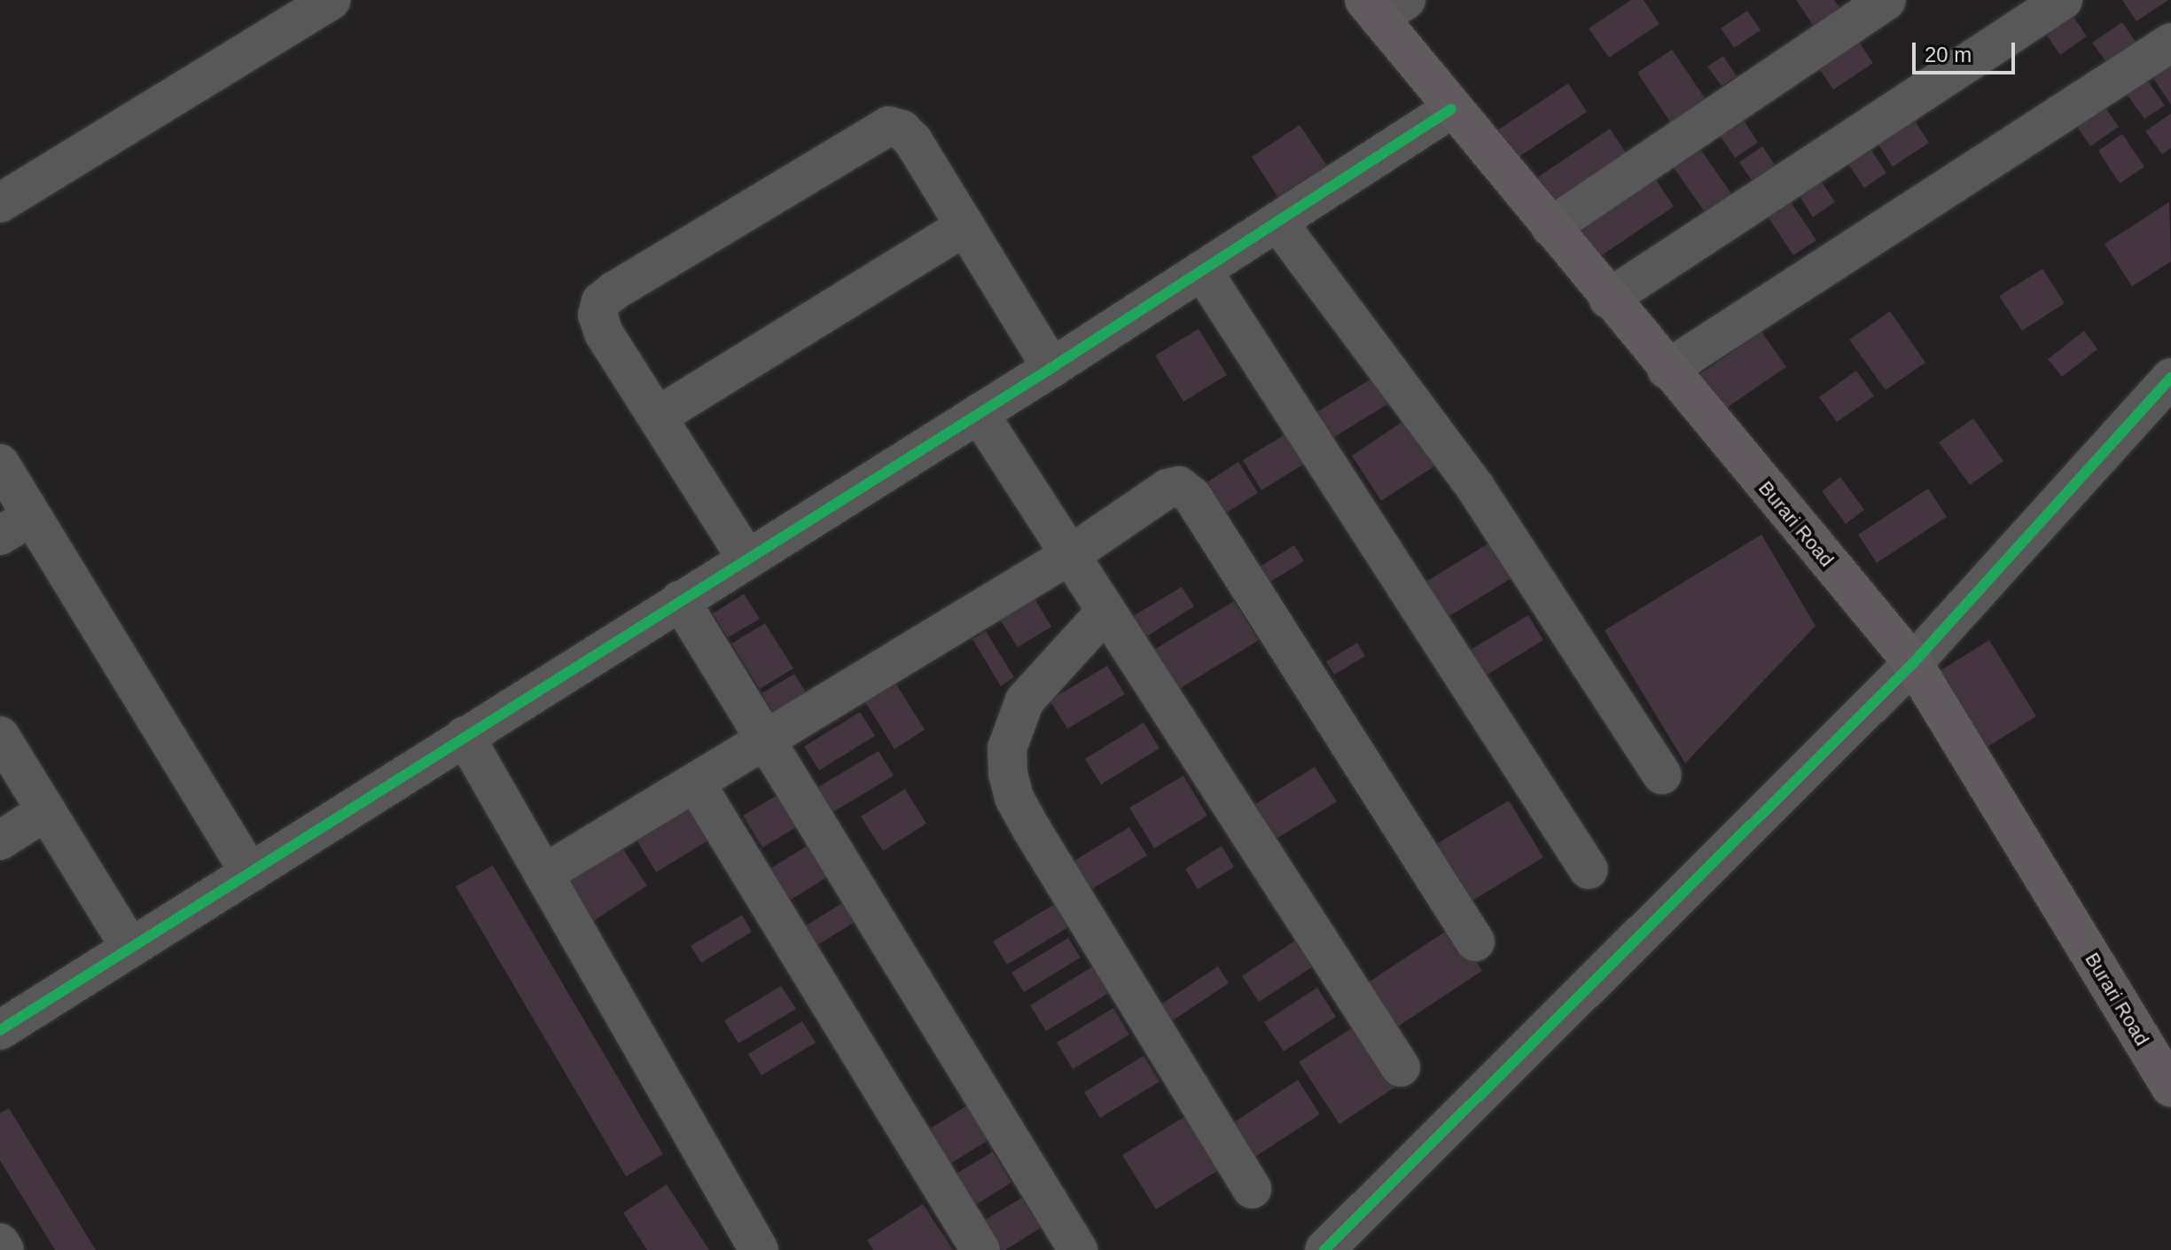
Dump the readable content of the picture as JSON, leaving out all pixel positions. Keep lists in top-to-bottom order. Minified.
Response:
{"streets":{"main road":["Burari Road"]},"scale_bar":"20 m"}
